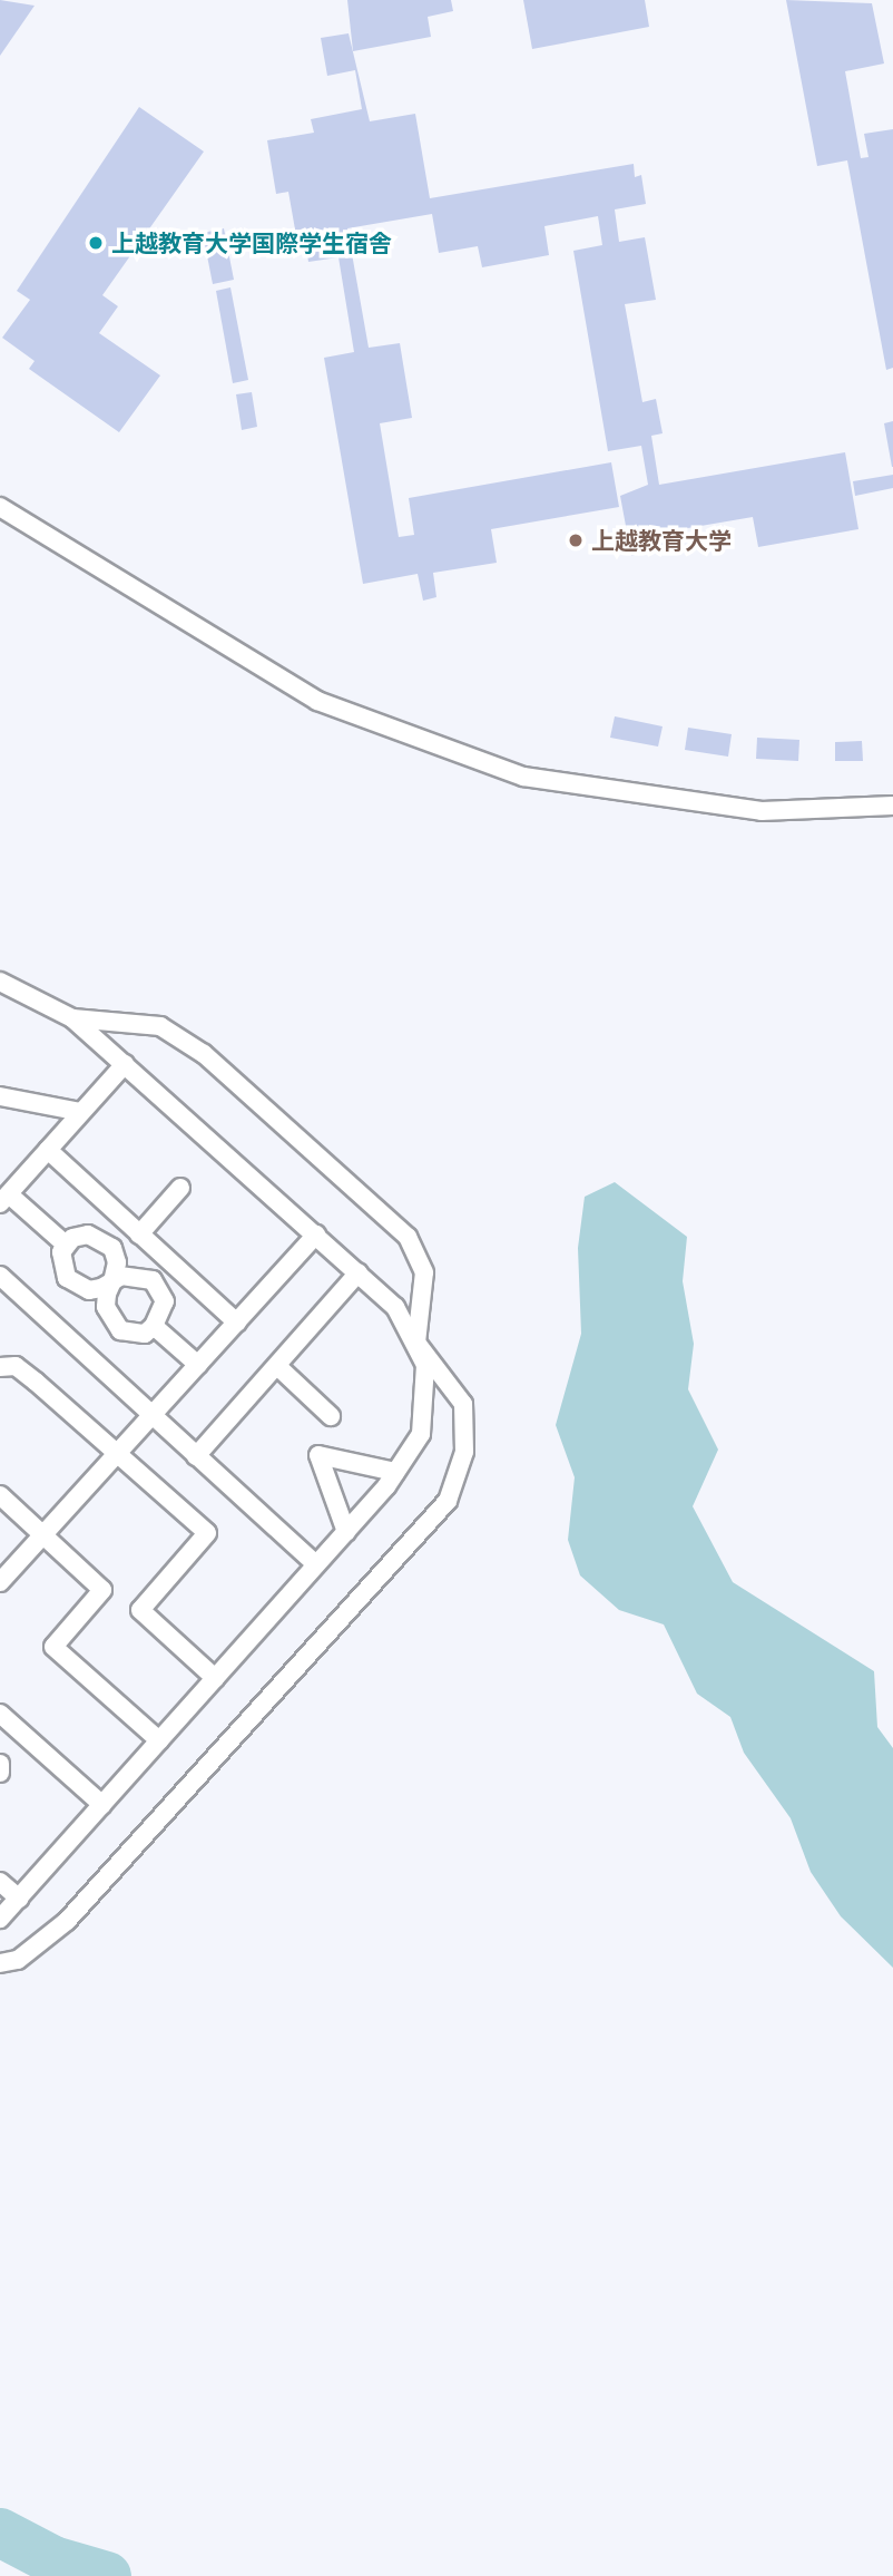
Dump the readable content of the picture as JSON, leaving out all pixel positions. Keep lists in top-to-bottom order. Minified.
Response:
{"places":["上越教育大学国際学生宿舎","上越教育大学"]}
